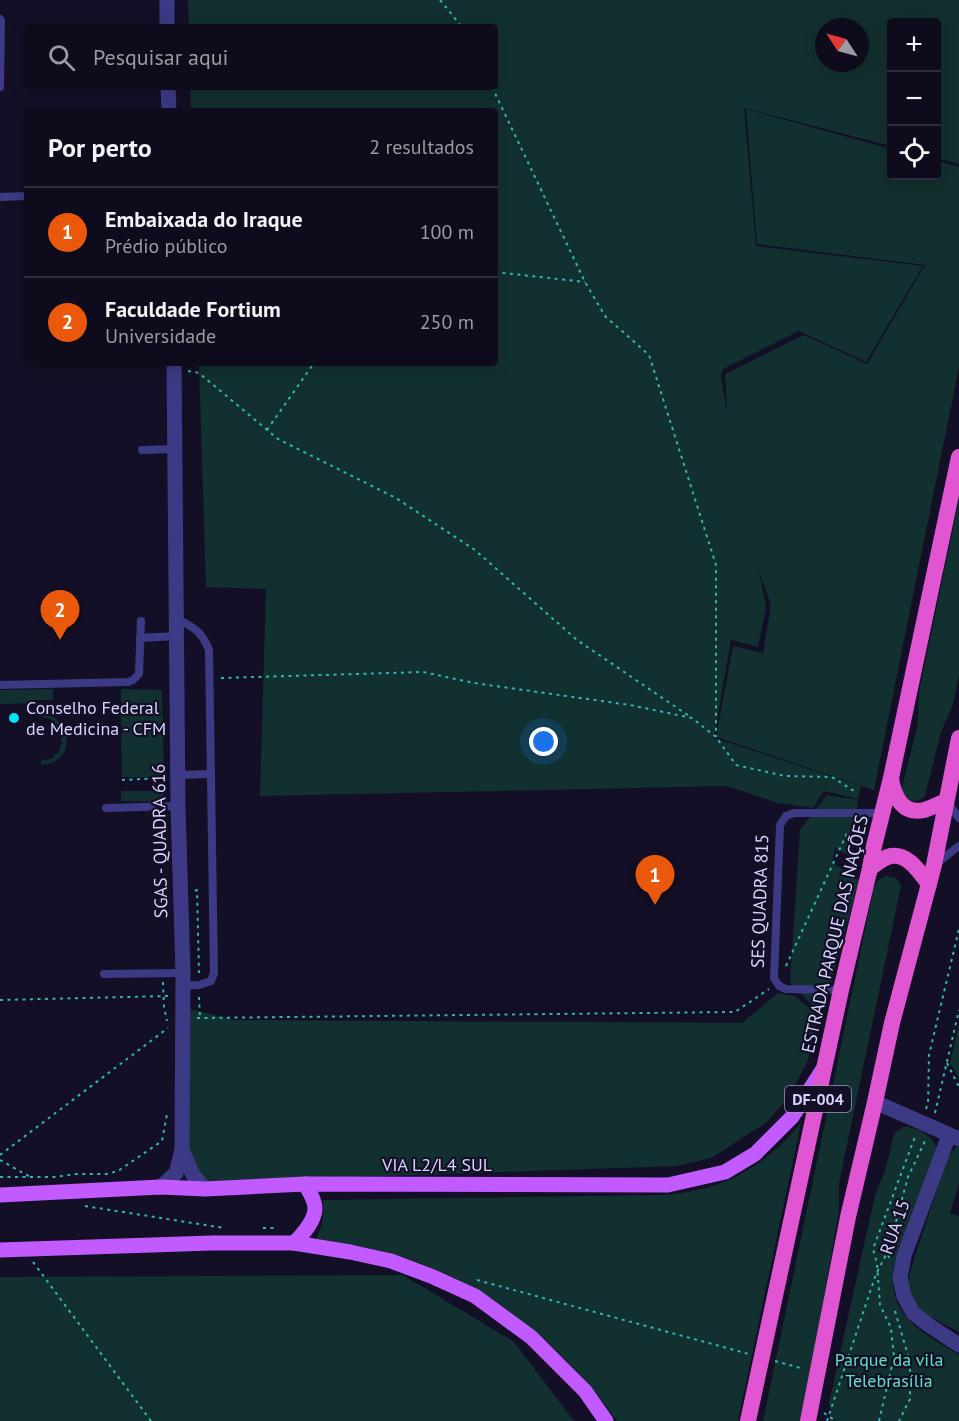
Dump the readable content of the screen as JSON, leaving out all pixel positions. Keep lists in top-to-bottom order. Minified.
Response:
{"streets":{"highway":["ESTRADA PARQUE DAS NAÇÕES","DF-004"],"main road":["VIA L2/L4 SUL"],"street":["SGAS - QUADRA 616","RUA 15"],"lane":["SES QUADRA 815"]},"crossings":[["SGAS - QUADRA 616","VIA L2/L4 SUL"],["SES QUADRA 815","ESTRADA PARQUE DAS NAÇÕES"],["ESTRADA PARQUE DAS NAÇÕES","VIA L2/L4 SUL"]],"parks":["Parque da vila Telebrasília"],"places":["Conselho Federal de Medicina - CFM"],"north":"top left","page":{"map_buttons":["+","−"],"search":"Pesquisar aqui","heading":["Por perto","2 resultados"],"list":[{"mark":"1","name":"Embaixada do Iraque","note":"Prédio público","value":"100 m"},{"mark":"2","name":"Faculdade Fortium","note":"Universidade","value":"250 m"}],"pins":["2","1"]}}
